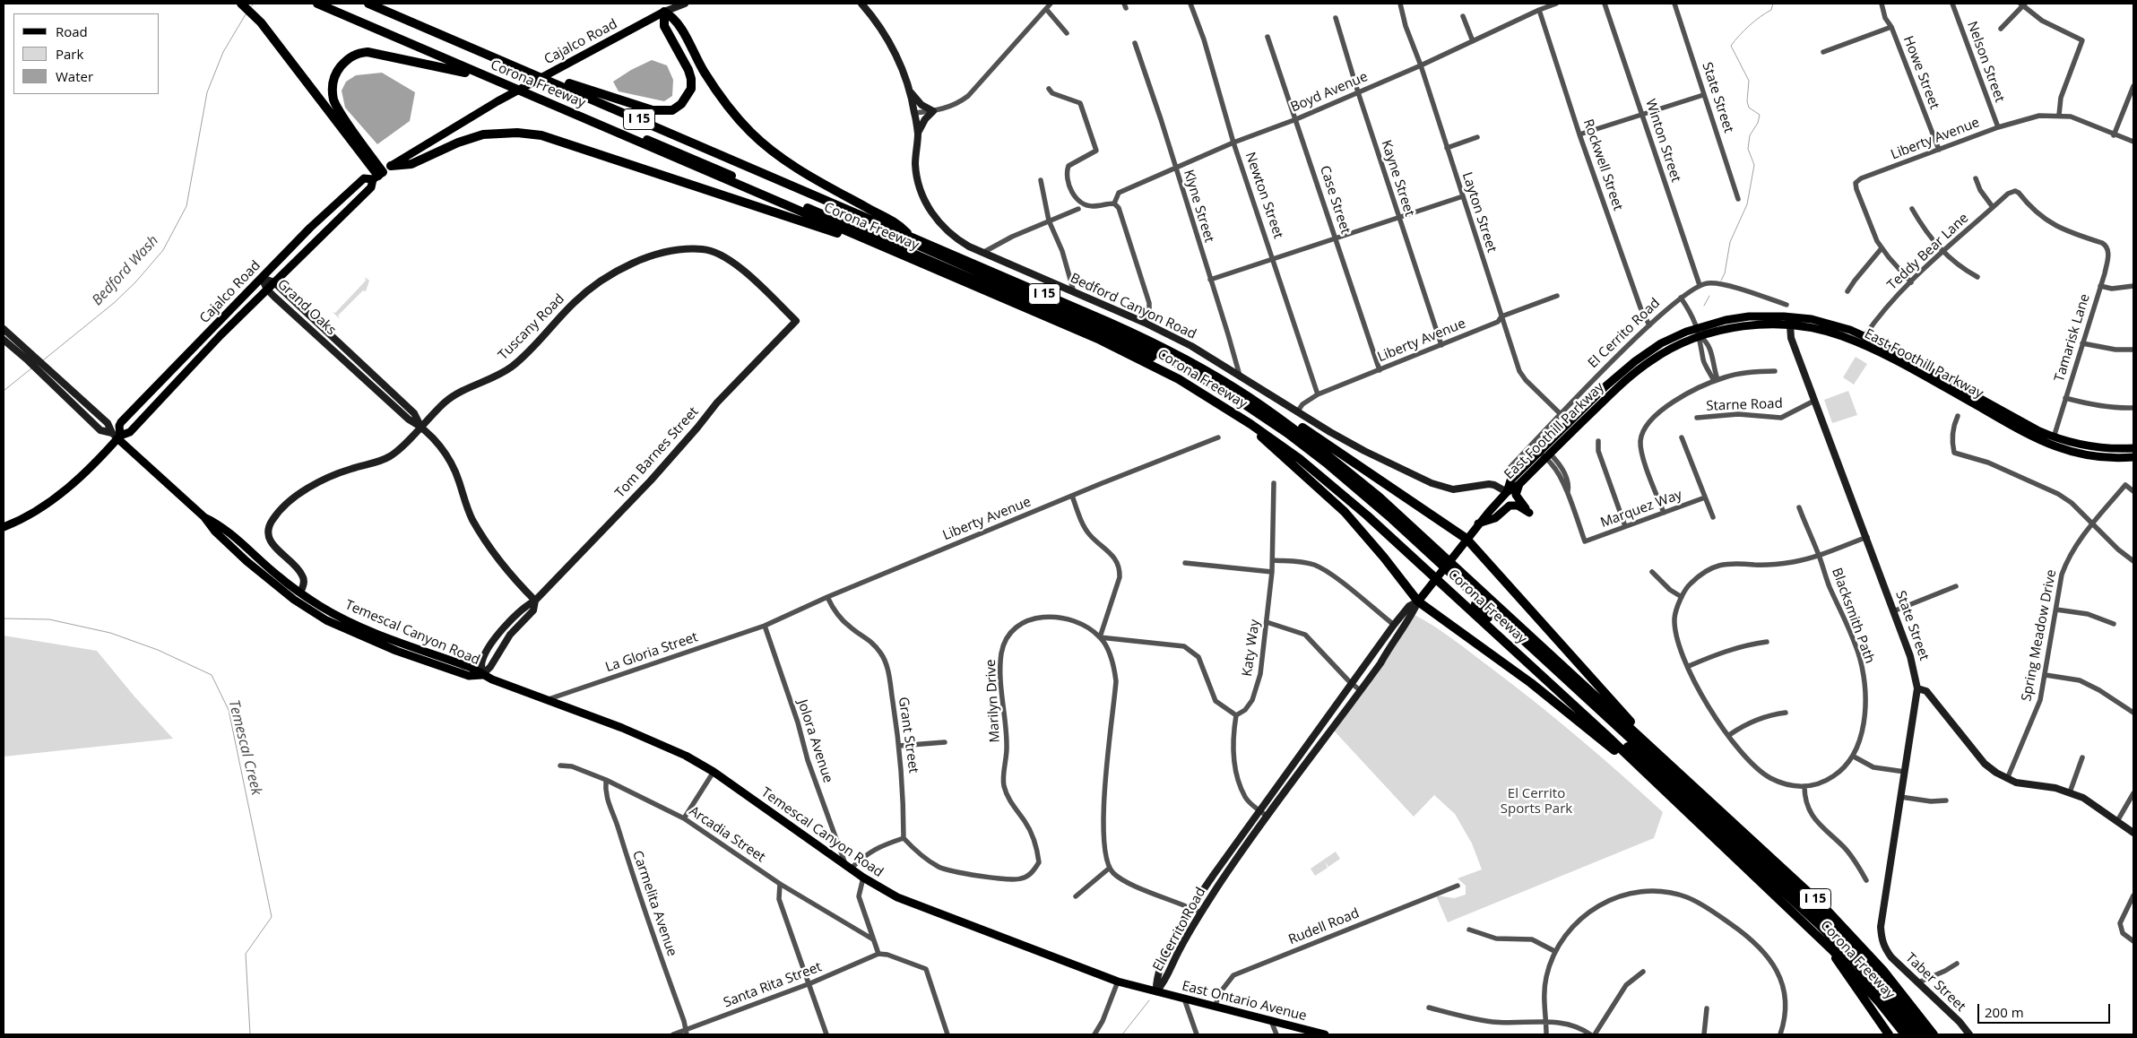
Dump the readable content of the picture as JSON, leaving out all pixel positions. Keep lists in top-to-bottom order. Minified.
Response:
{"streets":{"highway":["Corona Freeway","I 15"],"main road":["Cajalco Road","El Cerrito Road","East Foothill Parkway","Temescal Canyon Road","East Ontario Avenue"],"street":["Nelson Street","Howe Street","Boyd Avenue","State Street","Liberty Avenue","Winton Street","Rockwell Street","Kayne Street","Newton Street","Case Street","Klyne Street","Layton Street","Teddy Bear Lane","Bedford Canyon Road","Grand Oaks","Tuscany Road","Tamarisk Lane","Starne Road","Tom Barnes Street","Marquez Way","Blacksmith Path","Spring Meadow Drive","Katy Way","La Gloria Street","Marilyn Drive","Grant Street","Jolora Avenue","Arcadia Street","Carmelita Avenue","Rudell Road","Taber Street","Santa Rita Street"]},"crossings":[["Cajalco Road","Grand Oaks"],["Cajalco Road","Temescal Canyon Road"],["Nelson Street","Liberty Avenue"],["Howe Street","Liberty Avenue"],["Boyd Avenue","Rockwell Street"],["Boyd Avenue","Kayne Street"],["Boyd Avenue","Newton Street"],["Boyd Avenue","Case Street"],["Boyd Avenue","Klyne Street"],["Boyd Avenue","Layton Street"],["State Street","East Foothill Parkway"],["State Street","Starne Road"],["State Street","Taber Street"],["Liberty Avenue","Kayne Street"],["Liberty Avenue","Newton Street"],["Liberty Avenue","Case Street"],["Liberty Avenue","Layton Street"],["Liberty Avenue","Teddy Bear Lane"],["Liberty Avenue","Bedford Canyon Road"],["Liberty Avenue","La Gloria Street"],["Liberty Avenue","Grant Street"],["Liberty Avenue","Jolora Avenue"],["Winton Street","El Cerrito Road"],["Rockwell Street","El Cerrito Road"],["Klyne Street","Bedford Canyon Road"],["Layton Street","El Cerrito Road"],["Teddy Bear Lane","Tamarisk Lane"],["Teddy Bear Lane","East Foothill Parkway"],["Bedford Canyon Road","El Cerrito Road"],["Bedford Canyon Road","East Foothill Parkway"],["Grand Oaks","Tuscany Road"],["Grand Oaks","Tom Barnes Street"],["Tuscany Road","Tom Barnes Street"],["Tuscany Road","Temescal Canyon Road"],["El Cerrito Road","East Foothill Parkway"],["El Cerrito Road","Temescal Canyon Road"],["El Cerrito Road","East Ontario Avenue"],["Tamarisk Lane","East Foothill Parkway"],["East Foothill Parkway","Marquez Way"],["Tom Barnes Street","Temescal Canyon Road"],["Temescal Canyon Road","La Gloria Street"],["Temescal Canyon Road","Jolora Avenue"],["Temescal Canyon Road","East Ontario Avenue"],["La Gloria Street","Jolora Avenue"],["Marilyn Drive","Grant Street"],["Arcadia Street","Carmelita Avenue"],["Carmelita Avenue","Santa Rita Street"],["Rudell Road","East Ontario Avenue"]],"water":["Bedford Wash","Temescal Creek"],"parks":["El Cerrito Sports Park"],"legend":["Road","Park","Water"],"scale_bar":"200 m"}
